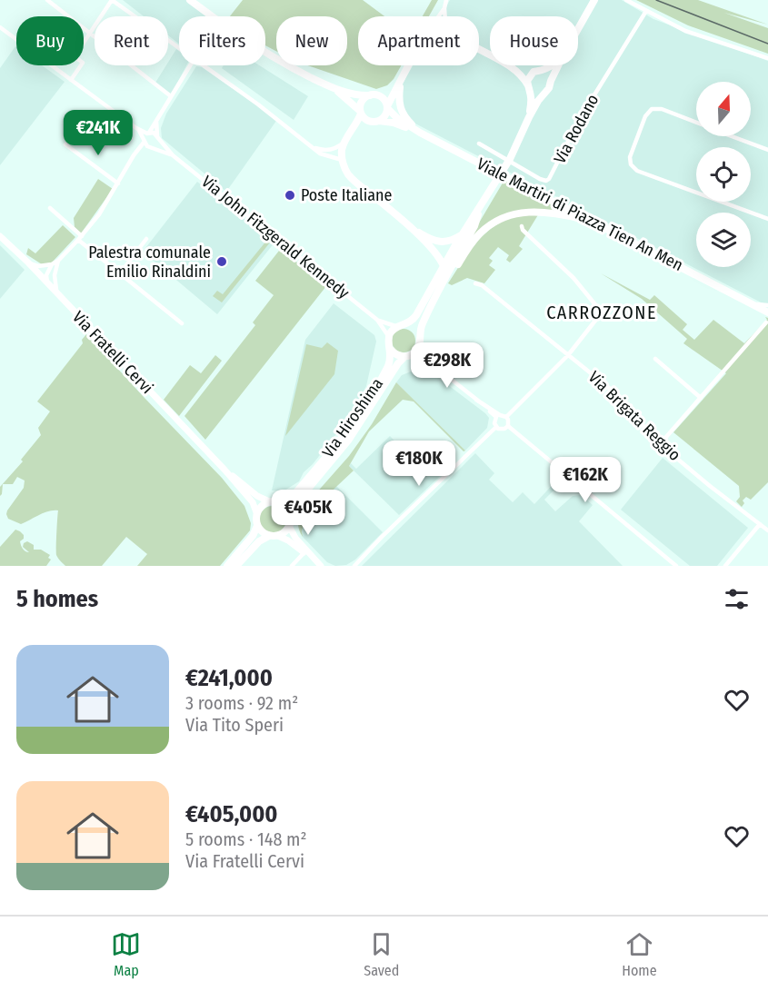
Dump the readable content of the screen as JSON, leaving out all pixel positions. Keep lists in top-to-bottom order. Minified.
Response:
{"streets":{"main road":["Viale Martiri di Piazza Tien An Men","Via Fratelli Cervi","Via Hiroshima"],"street":["Via Rodano","Via John Fitzgerald Kennedy","Via Brigata Reggio"]},"crossings":[["Via John Fitzgerald Kennedy","Via Hiroshima"],["Via Fratelli Cervi","Via Hiroshima"]],"districts":["CARROZZONE"],"places":["Poste Italiane","Palestra comunale Emilio Rinaldini"],"north":"top","page":{"chip":["Buy","Rent","Filters","New","Apartment","House"],"price":["€241K","€298K","€180K","€162K","€405K"],"heading":"5 homes","list":[{"name":"€241,000","note":"3 rooms · 92 m² · Via Tito Speri"},{"name":"€405,000","note":"5 rooms · 148 m² · Via Fratelli Cervi"}],"tabs":["Map","Saved","Home"]}}
